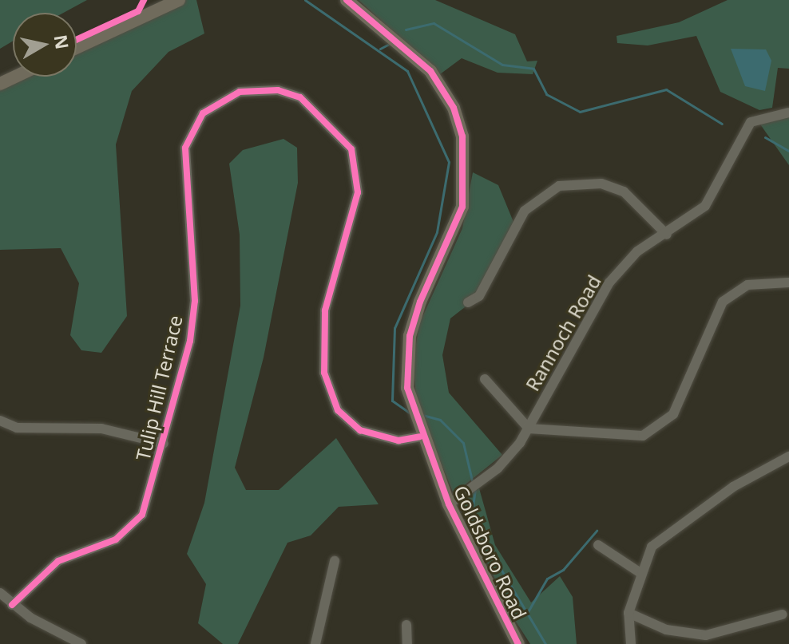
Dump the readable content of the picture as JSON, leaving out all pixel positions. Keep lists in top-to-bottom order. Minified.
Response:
{"streets":{"main road":["Goldsboro Road"],"street":["Rannoch Road","Tulip Hill Terrace"]},"crossings":[["Rannoch Road","Goldsboro Road"],["Tulip Hill Terrace","Goldsboro Road"]],"north":"right"}
